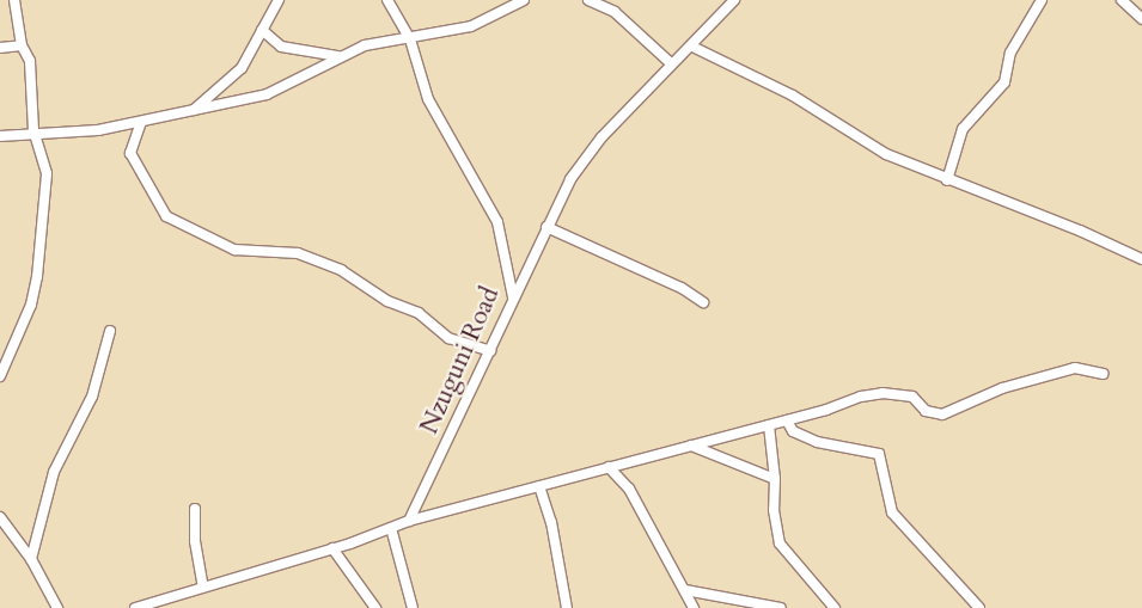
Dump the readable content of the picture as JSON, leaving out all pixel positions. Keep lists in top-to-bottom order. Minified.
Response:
{"streets":{"street":["Nzuguni Road"]}}
